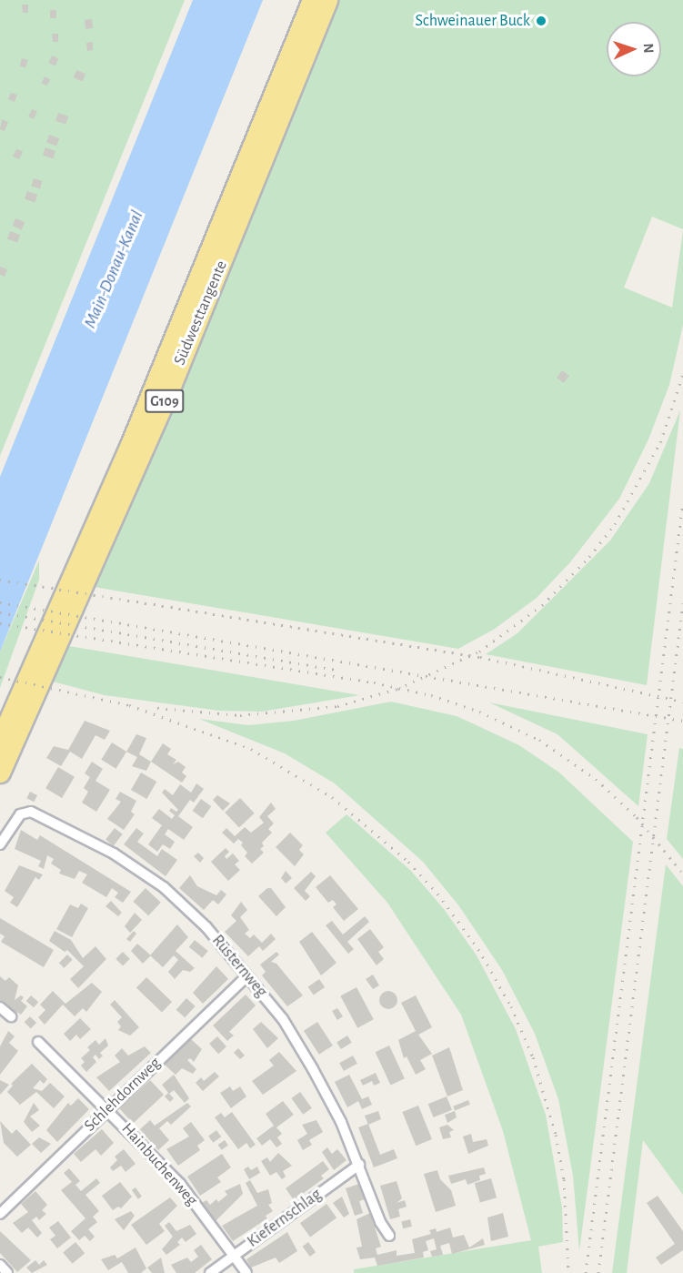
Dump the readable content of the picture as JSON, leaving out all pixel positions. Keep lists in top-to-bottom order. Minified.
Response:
{"streets":{"highway":["Südwesttangente","G109"],"street":["Rüsternweg","Schlehdornweg","Hainbuchenweg","Kiefernschlag"]},"crossings":[["Rüsternweg","Schlehdornweg"],["Rüsternweg","Kiefernschlag"],["Schlehdornweg","Hainbuchenweg"],["Hainbuchenweg","Kiefernschlag"]],"water":["Main-Donau-Kanal"],"places":["Schweinauer Buck"],"north":"right"}
